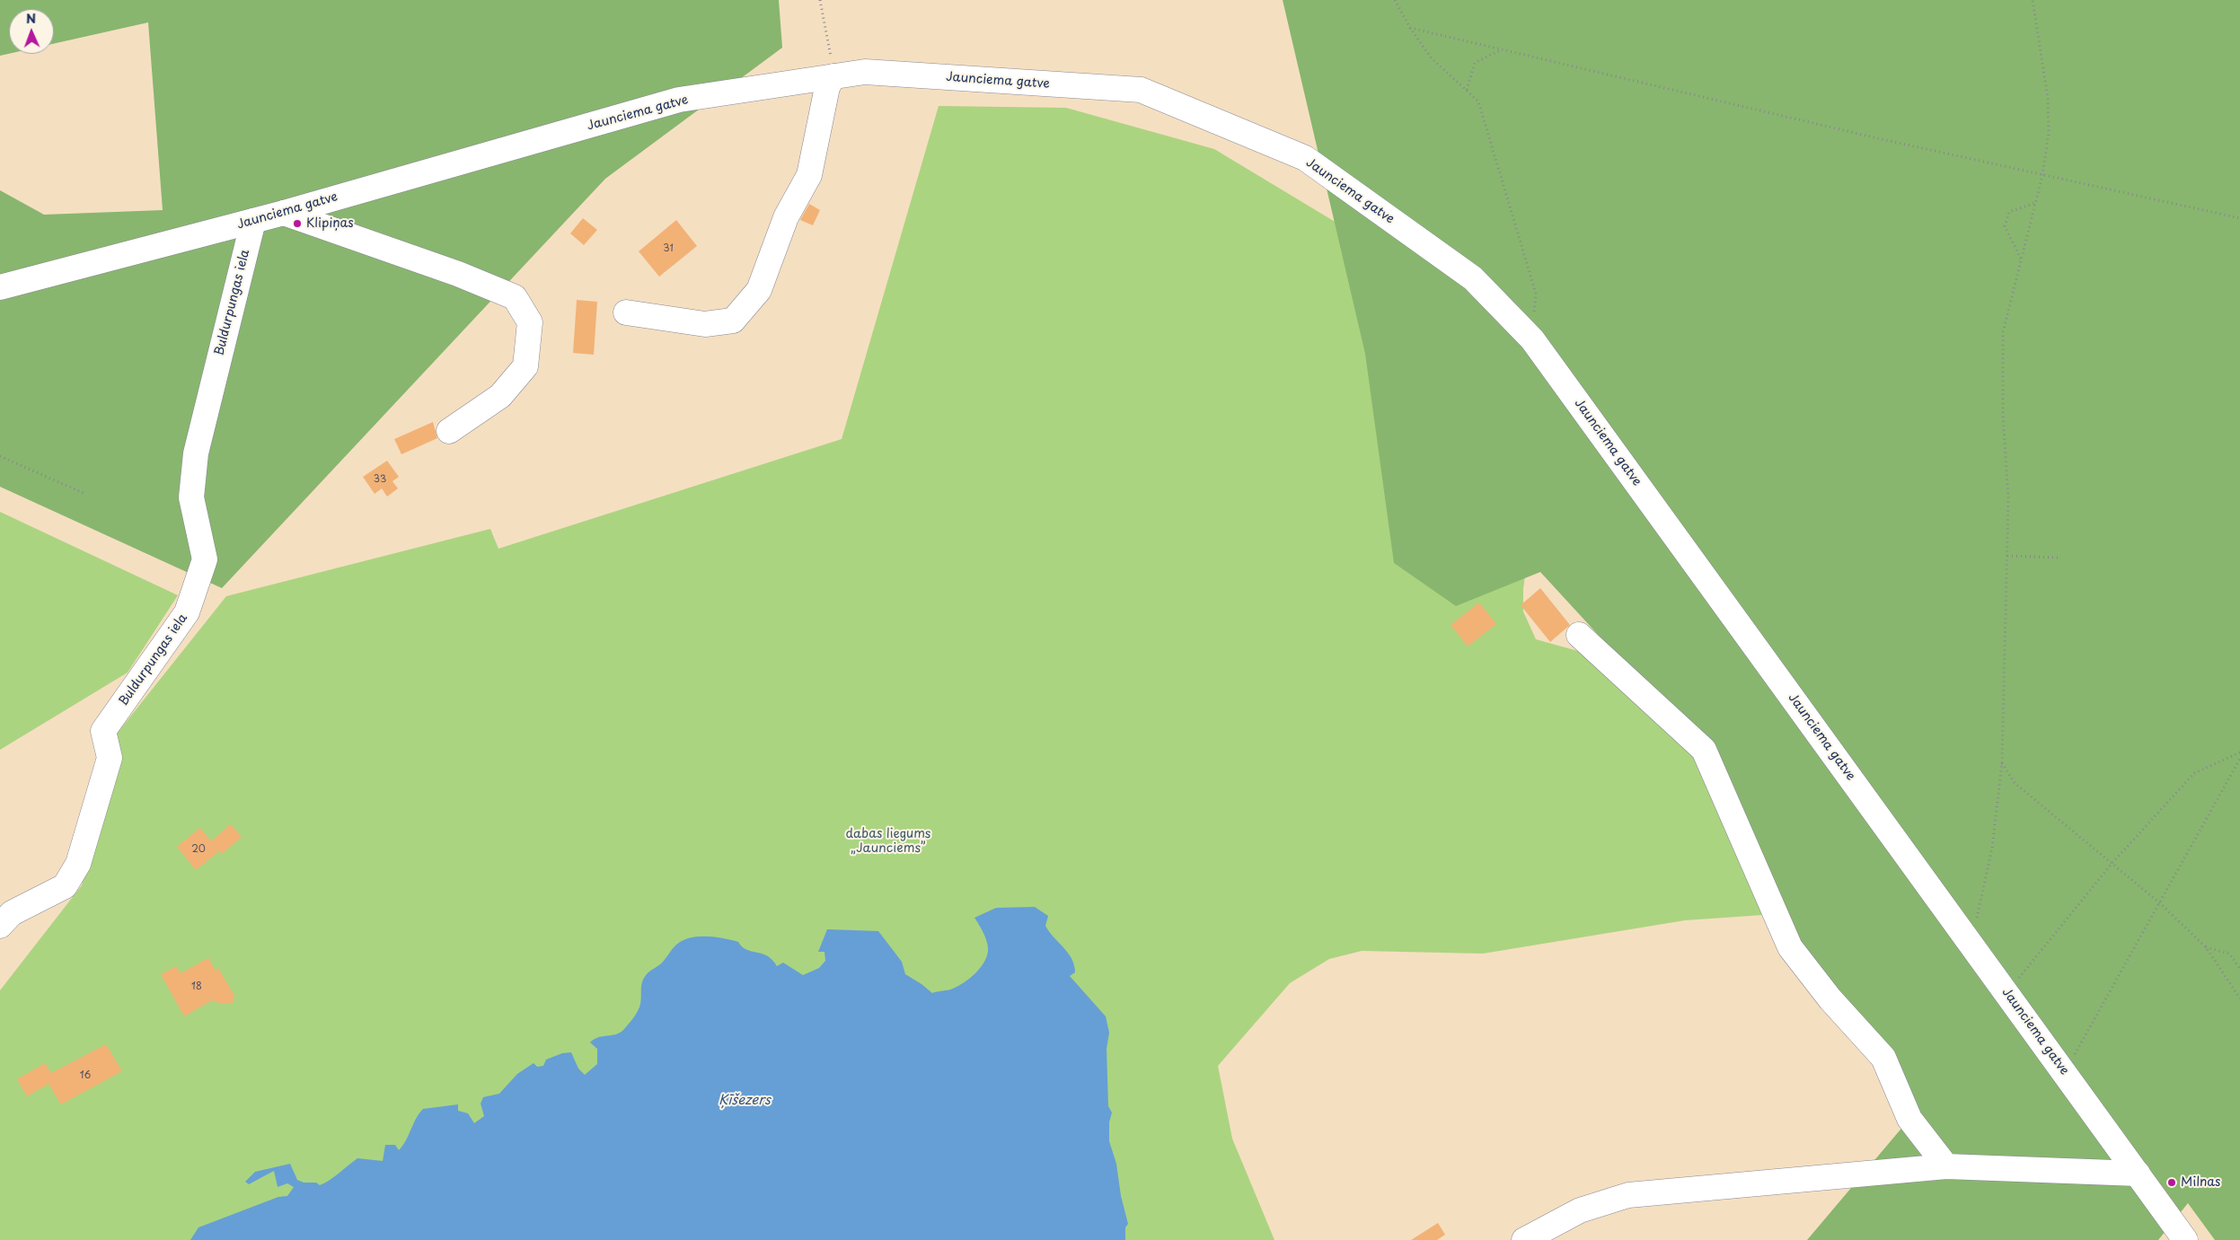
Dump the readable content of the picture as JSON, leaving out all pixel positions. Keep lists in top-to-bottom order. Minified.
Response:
{"streets":{"main road":["Jaunciema gatve","Buldurpungas iela"]},"crossings":[["Jaunciema gatve","Buldurpungas iela"]],"water":["Ķīšezers"],"parks":["dabas liegums „Jaunciems”"],"places":["Klipiņas","Milnas"],"house_numbers":["31","33","20","18","16"],"north":"top"}
